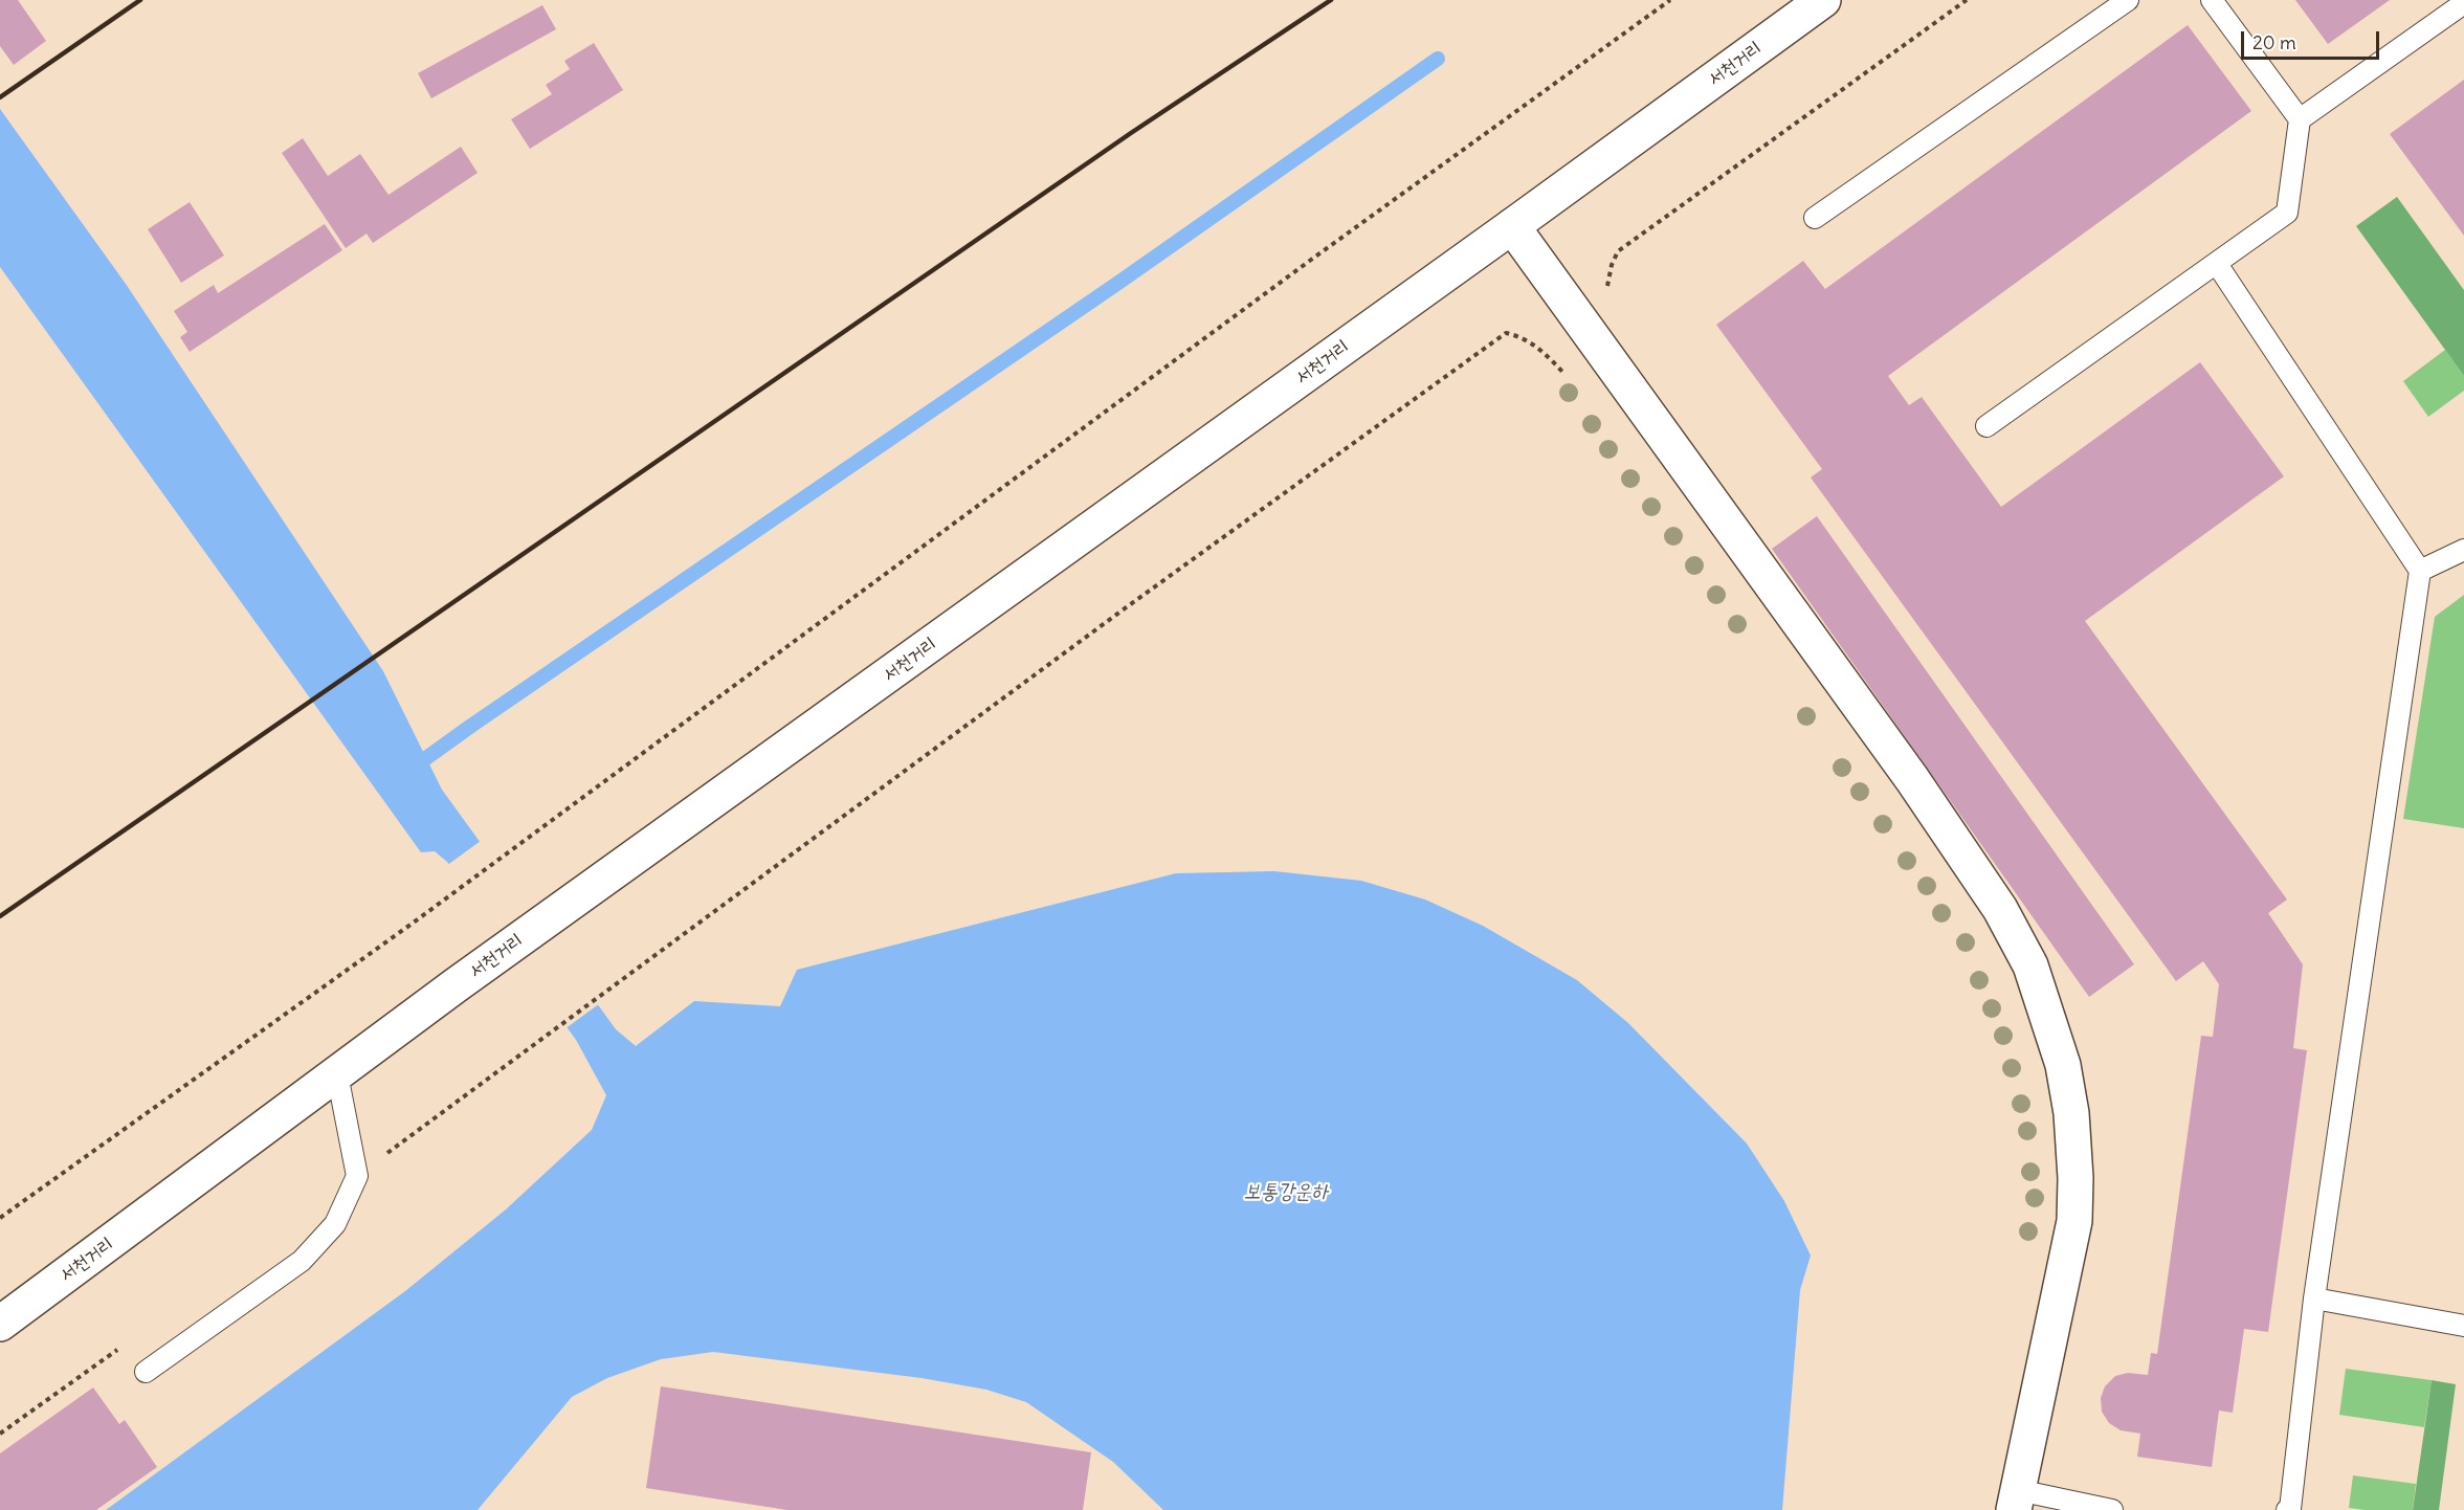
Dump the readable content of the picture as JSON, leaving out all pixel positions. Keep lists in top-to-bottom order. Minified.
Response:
{"streets":{"main road":["서천거리"]},"water":["보통강운하"],"scale_bar":"20 m"}
